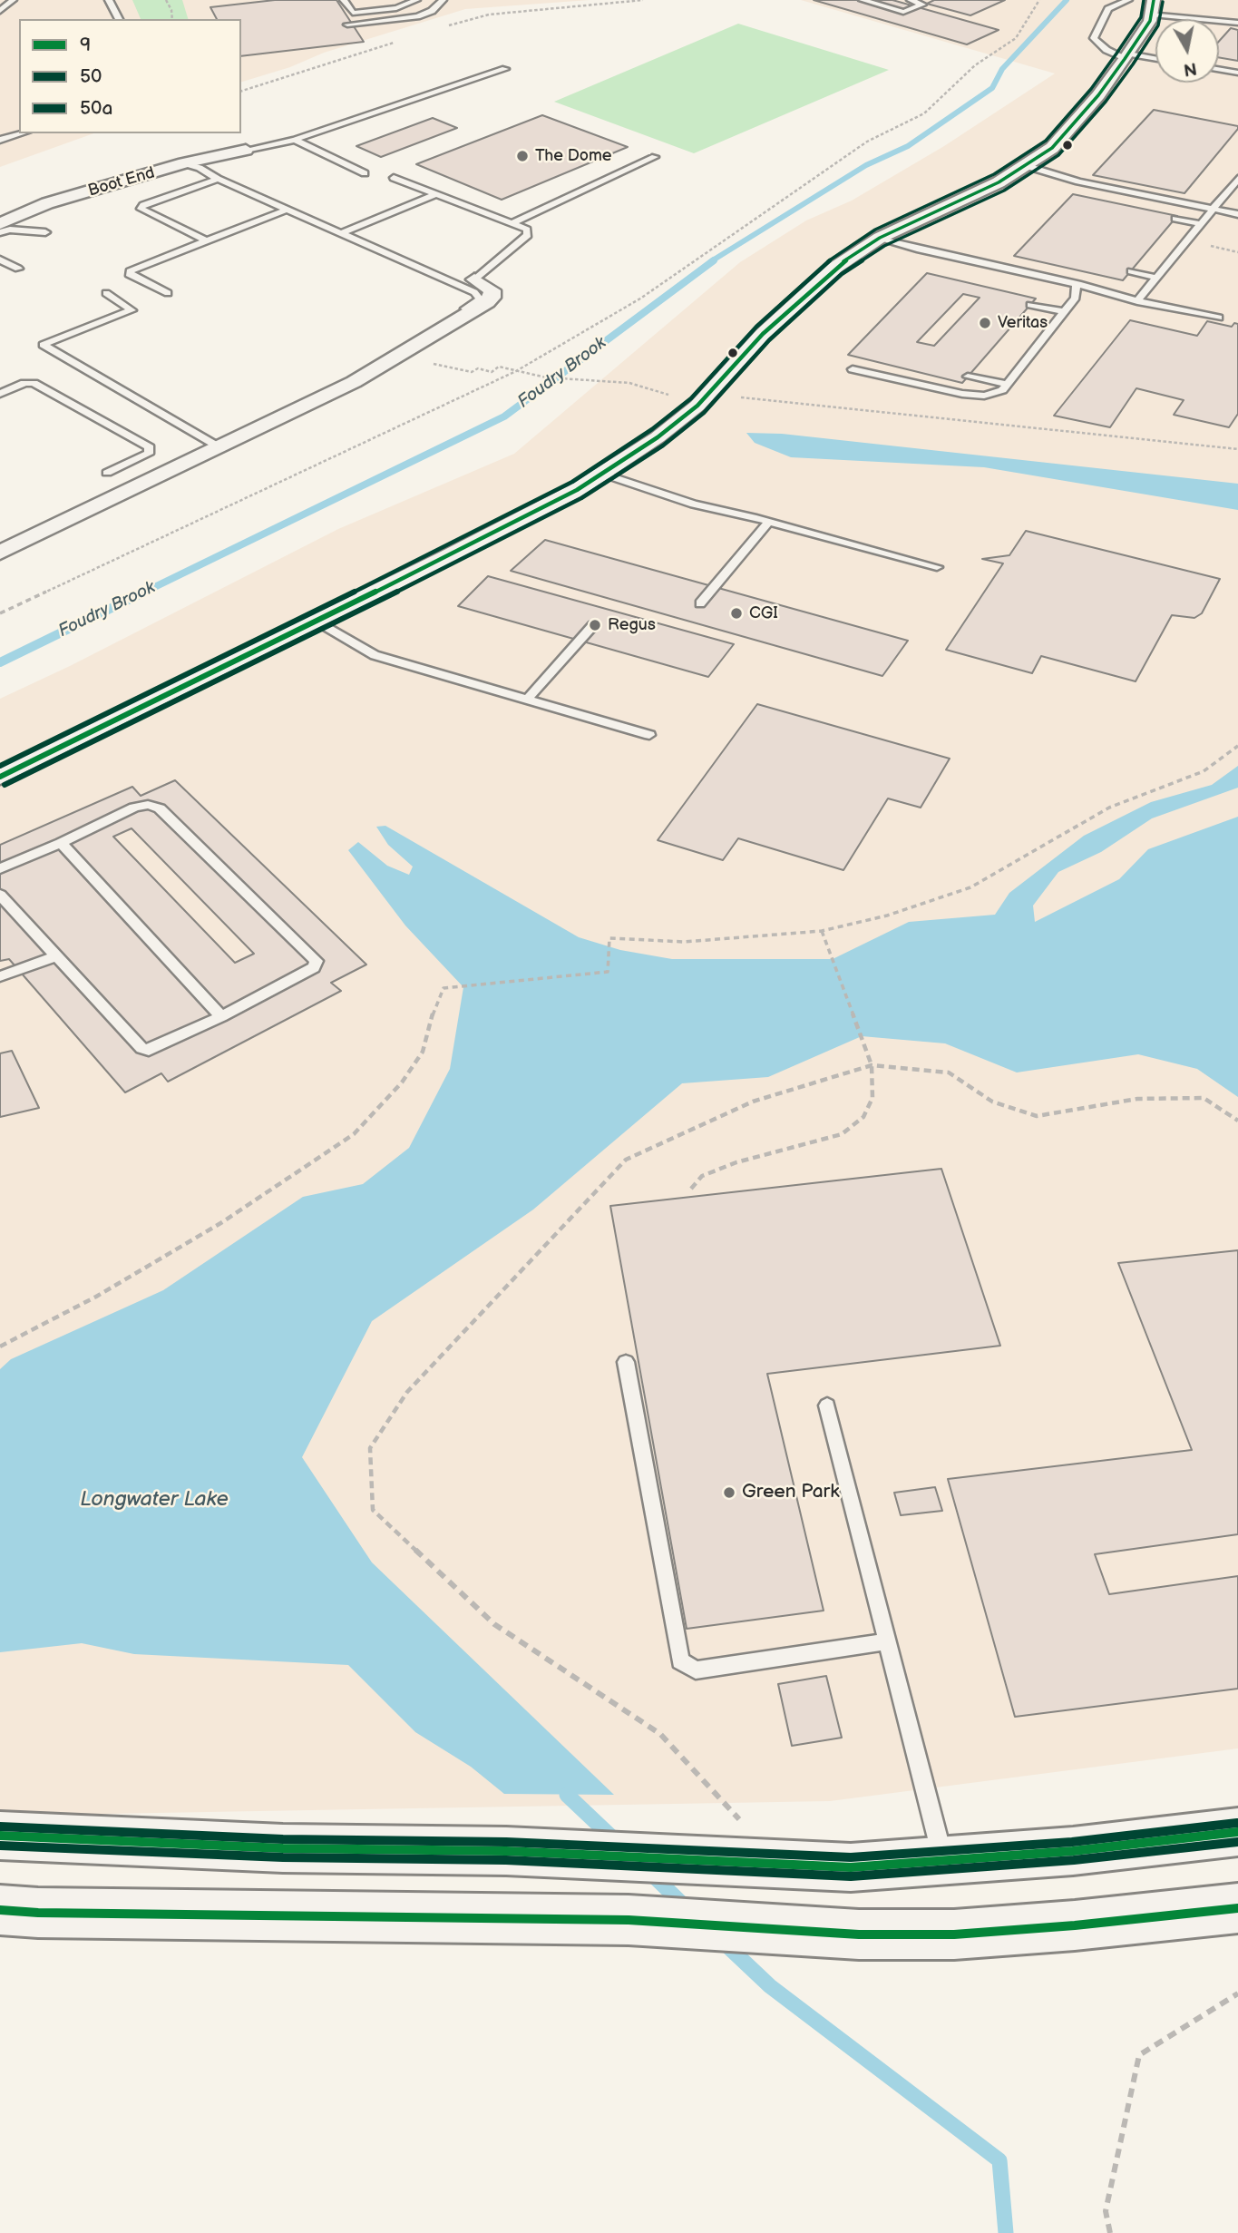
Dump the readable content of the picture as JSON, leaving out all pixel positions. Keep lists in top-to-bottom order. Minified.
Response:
{"streets":{"street":["Boot End"]},"water":["Foudry Brook","Longwater Lake"],"places":["The Dome","Veritas","CGI","Regus","Green Park"],"lines":["transit line 9","transit line 50a","transit line 50"],"legend":["9","50","50a"],"north":"bottom"}
